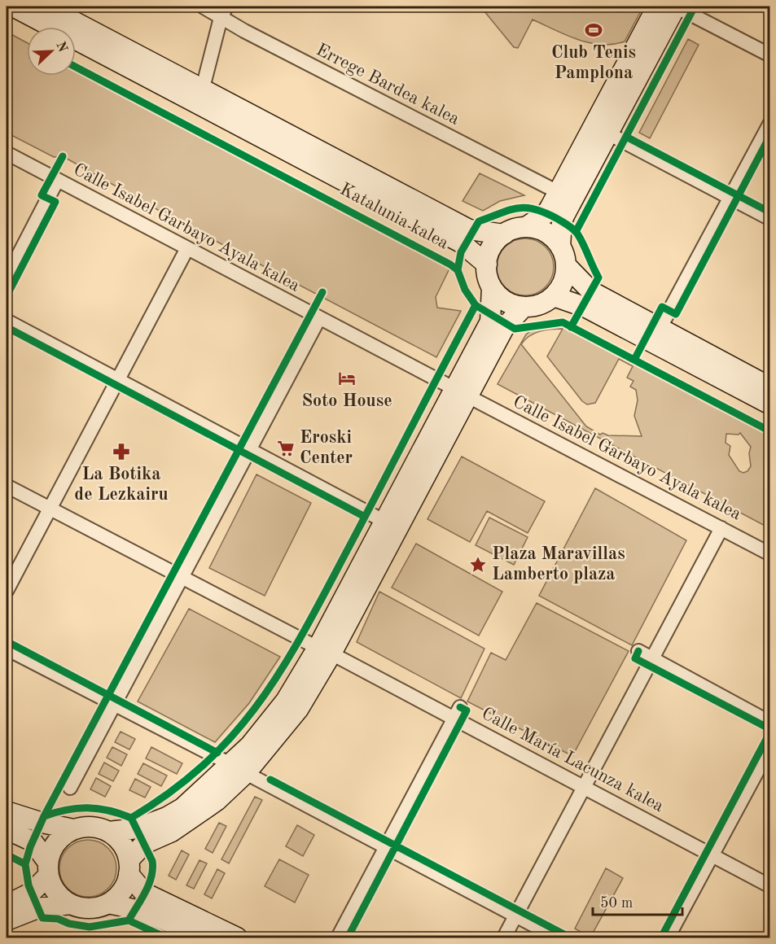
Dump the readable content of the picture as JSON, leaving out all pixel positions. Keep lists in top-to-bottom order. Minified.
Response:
{"streets":{"main road":["Katalunia kalea"],"street":["Errege Bardea kalea","Calle Isabel Garbayo Ayala kalea","Calle María Lacunza kalea"]},"places":{"sports":["Club Tenis Pamplona"],"hotel":["Soto House"],"supermarket":["Eroski Center"],"pharmacy":["La Botika de Lezkairu"],"place":["Plaza Maravillas Lamberto plaza"]},"scale_bar":"50 m","north":"top right"}
